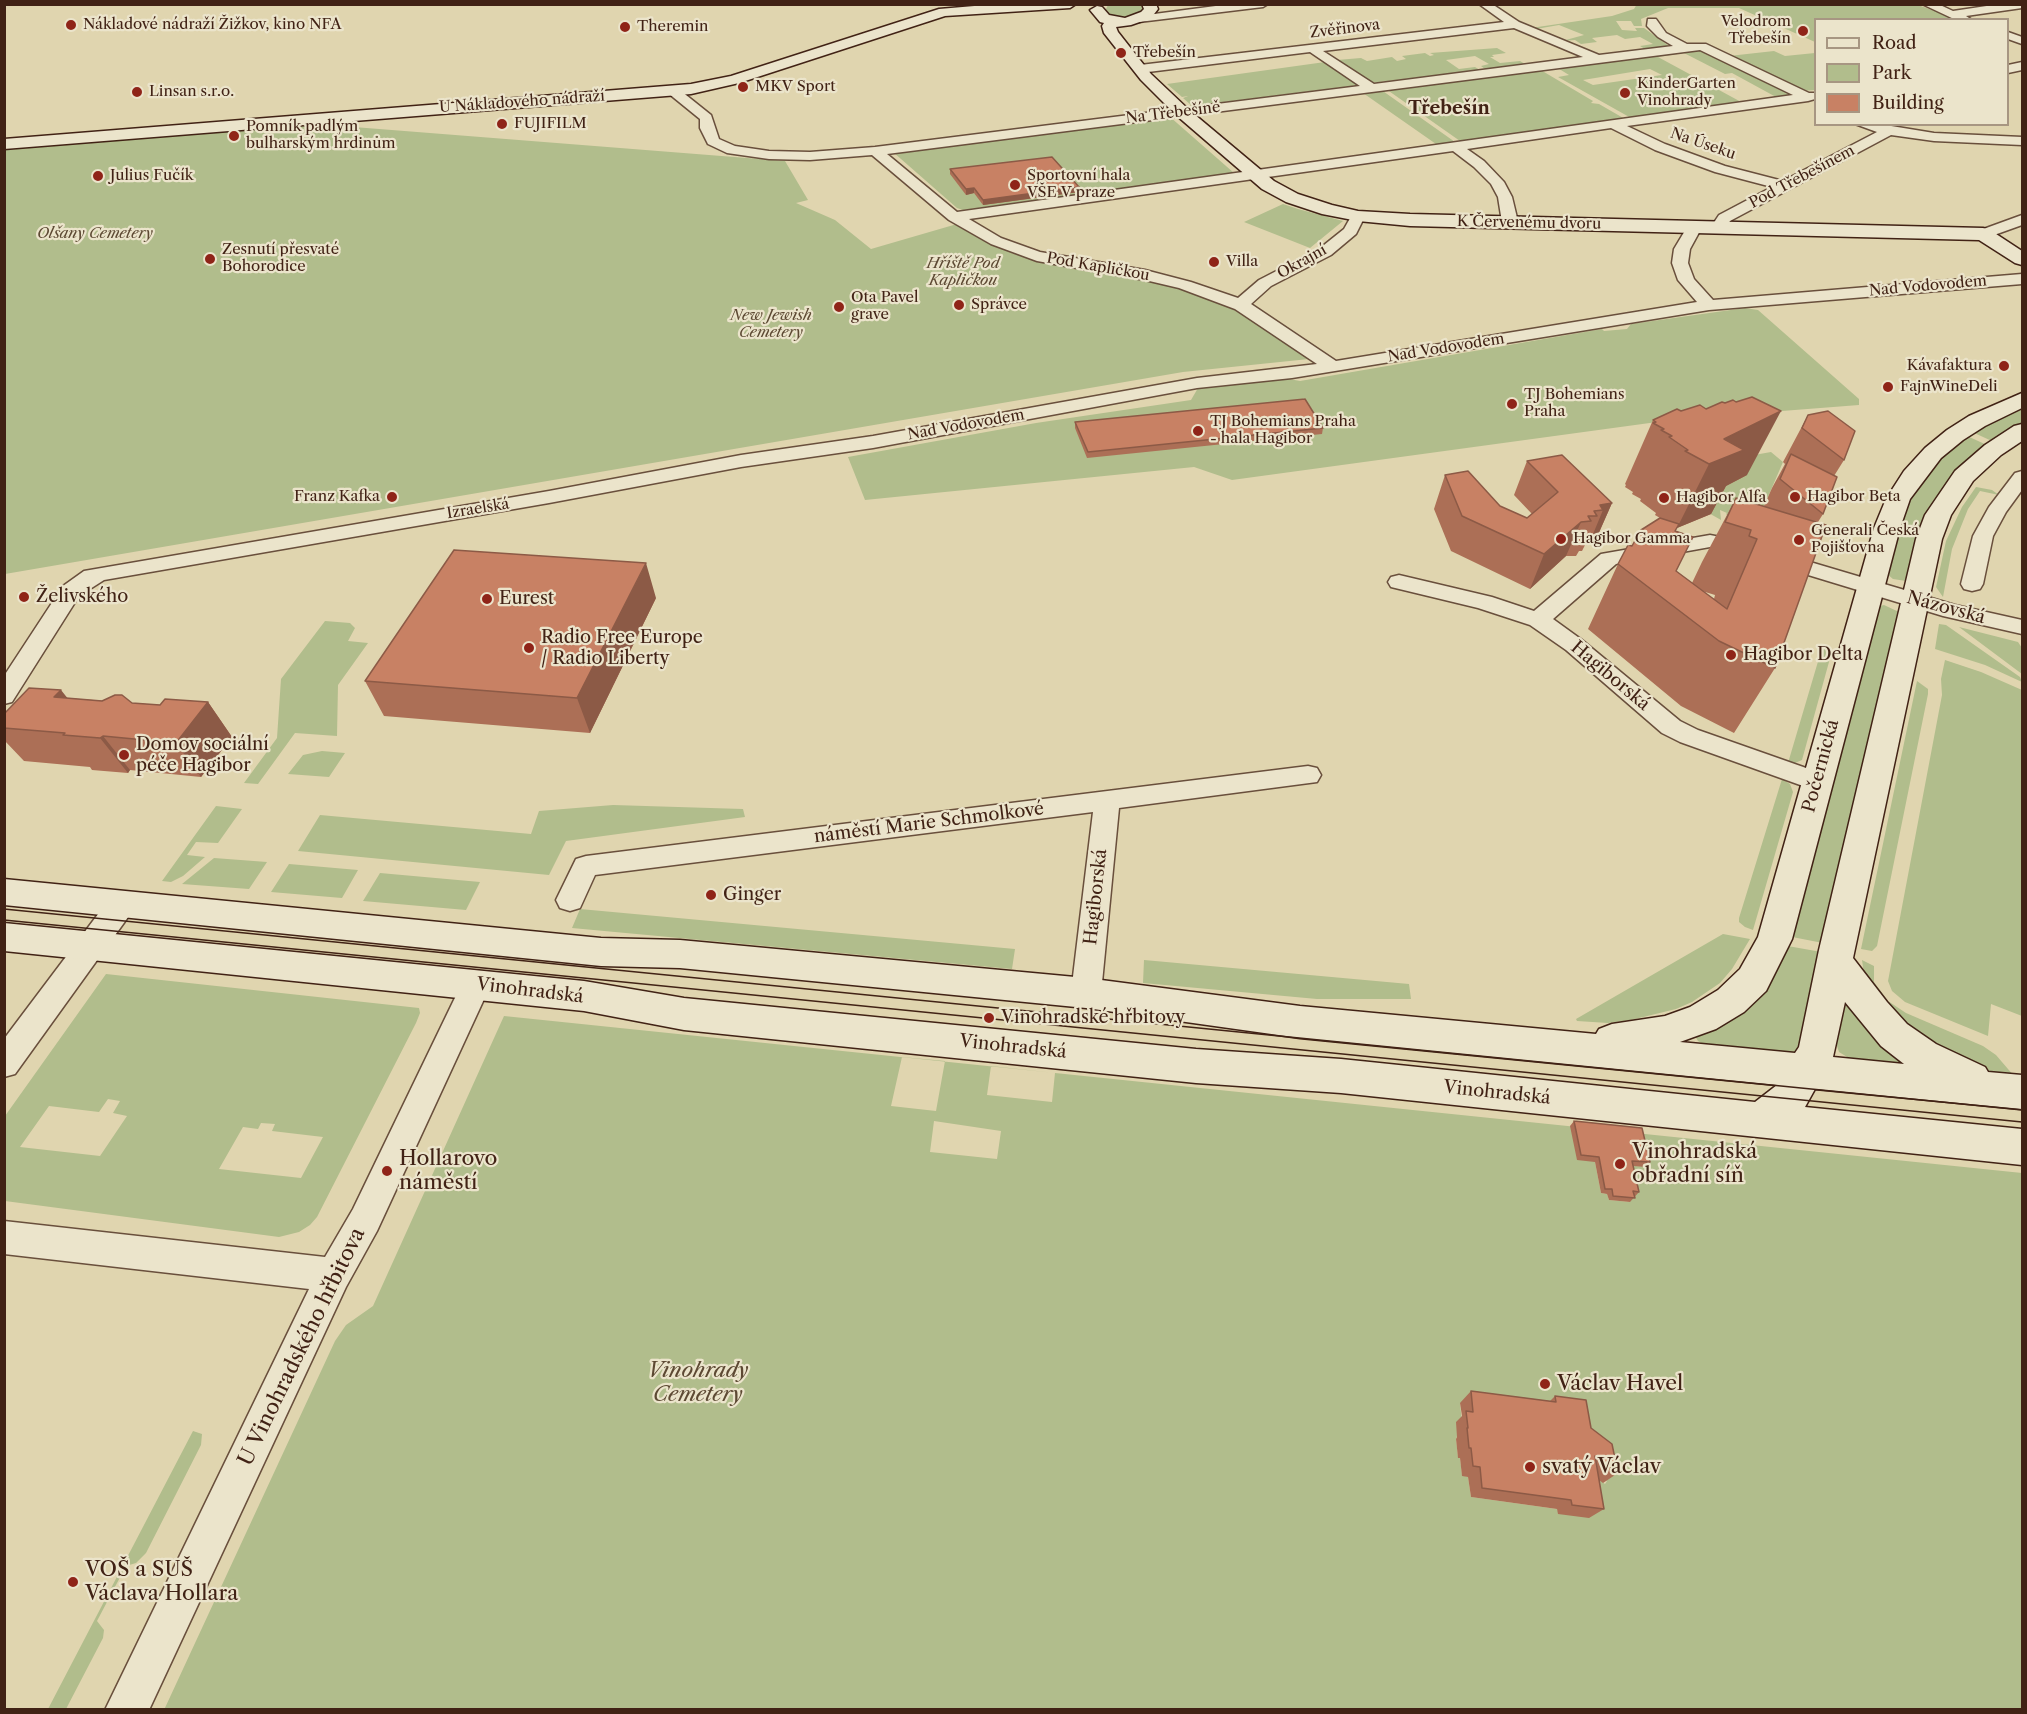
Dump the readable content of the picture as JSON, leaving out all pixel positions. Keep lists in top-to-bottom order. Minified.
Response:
{"streets":{"street":["Zvěřinova","U Nákladového nádraží","Na Třebešíně","Na Úseku","Pod Třebešínem","K Červenému dvoru","Okrajní","Pod Kapličkou","Nad Vodovodem","Izraelská","Názovská","Hagiborská","Počernická","náměstí Marie Schmolkové","Vinohradská","U Vinohradského hřbitova"]},"crossings":[["Zvěřinova","K Červenému dvoru"],["U Nákladového nádraží","Na Třebešíně"],["Na Třebešíně","K Červenému dvoru"],["Na Třebešíně","Pod Kapličkou"],["Na Úseku","Pod Třebešínem"],["Pod Třebešínem","K Červenému dvoru"],["K Červenému dvoru","Okrajní"],["Okrajní","Pod Kapličkou"],["Pod Kapličkou","Nad Vodovodem"],["Nad Vodovodem","Izraelská"],["Názovská","Hagiborská"],["Názovská","Počernická"],["Hagiborská","Počernická"],["Hagiborská","náměstí Marie Schmolkové"],["Vinohradská","U Vinohradského hřbitova"]],"districts":["Třebešín"],"parks":["Olšany Cemetery","Hříště Pod Kapličkou","New Jewish Cemetery","Vinohrady Cemetery"],"places":["Nákladové nádraží Žižkov, kino NFA","Theremin","Velodrom Třebešín","Třebešín","MKV Sport","Linsan s.r.o.","KinderGarten Vinohrady","FUJIFILM","Pomník padlým bulharským hrdinům","Julius Fučík","Sportovní hala VŠE V praze","Zesnutí přesvaté Bohorodice","Villa","Správce","Ota Pavel grave","Kávafaktura","FajnWineDeli","TJ Bohemians Praha","TJ Bohemians Praha - hala Hagibor","Franz Kafka","Hagibor Beta","Hagibor Alfa","Hagibor Gamma","Generali Česká Pojišťovna","Želivského","Eurest","Radio Free Europe / Radio Liberty","Hagibor Delta","Domov sociální péče Hagibor","Ginger","Vinohradské hřbitovy","Vinohradská obřadní síň","Hollarovo náměstí","Václav Havel","svatý Václav","VOŠ a SUŠ Václava Hollara"],"legend":["Road","Park","Building"]}
